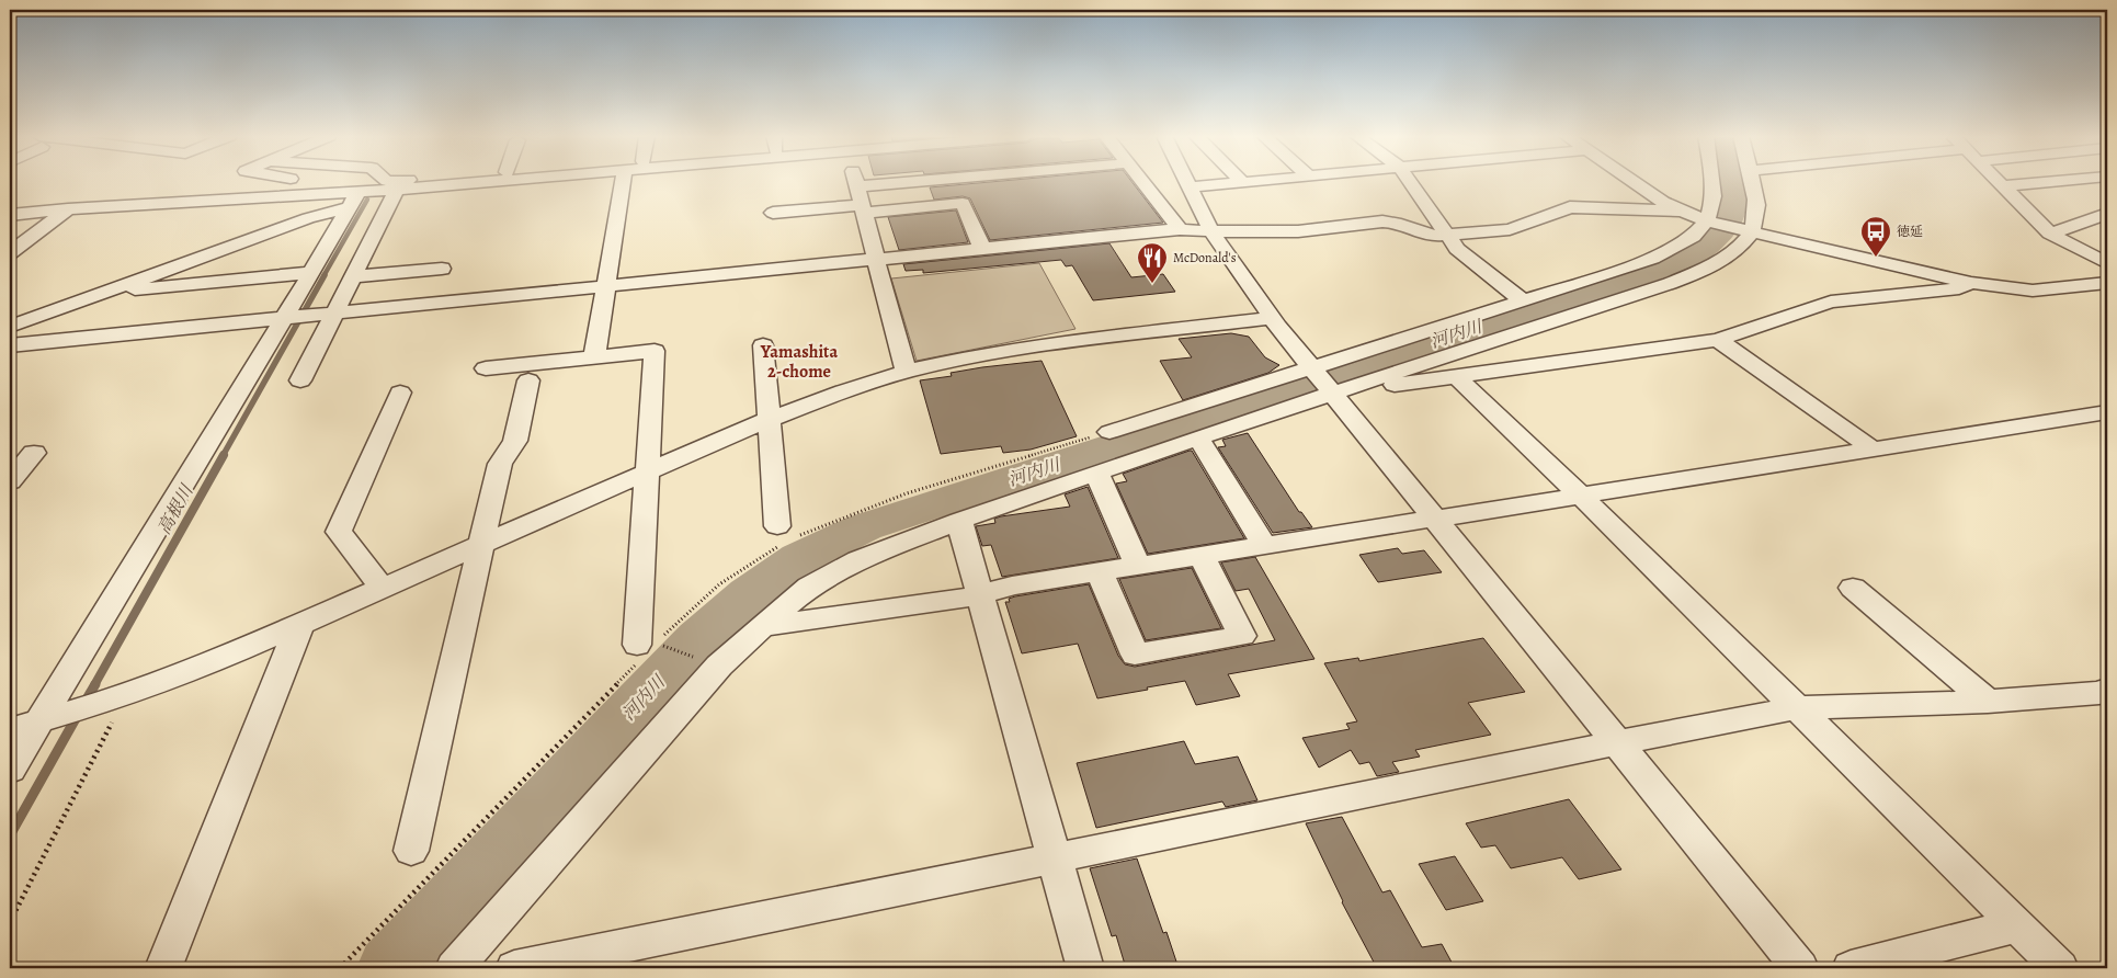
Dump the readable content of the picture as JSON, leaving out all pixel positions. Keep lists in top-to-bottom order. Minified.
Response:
{"districts":["Yamashita 2-chome"],"water":["河内川","高根川"],"places":{"bus stop":["徳延"],"restaurant":["McDonald's"]}}
